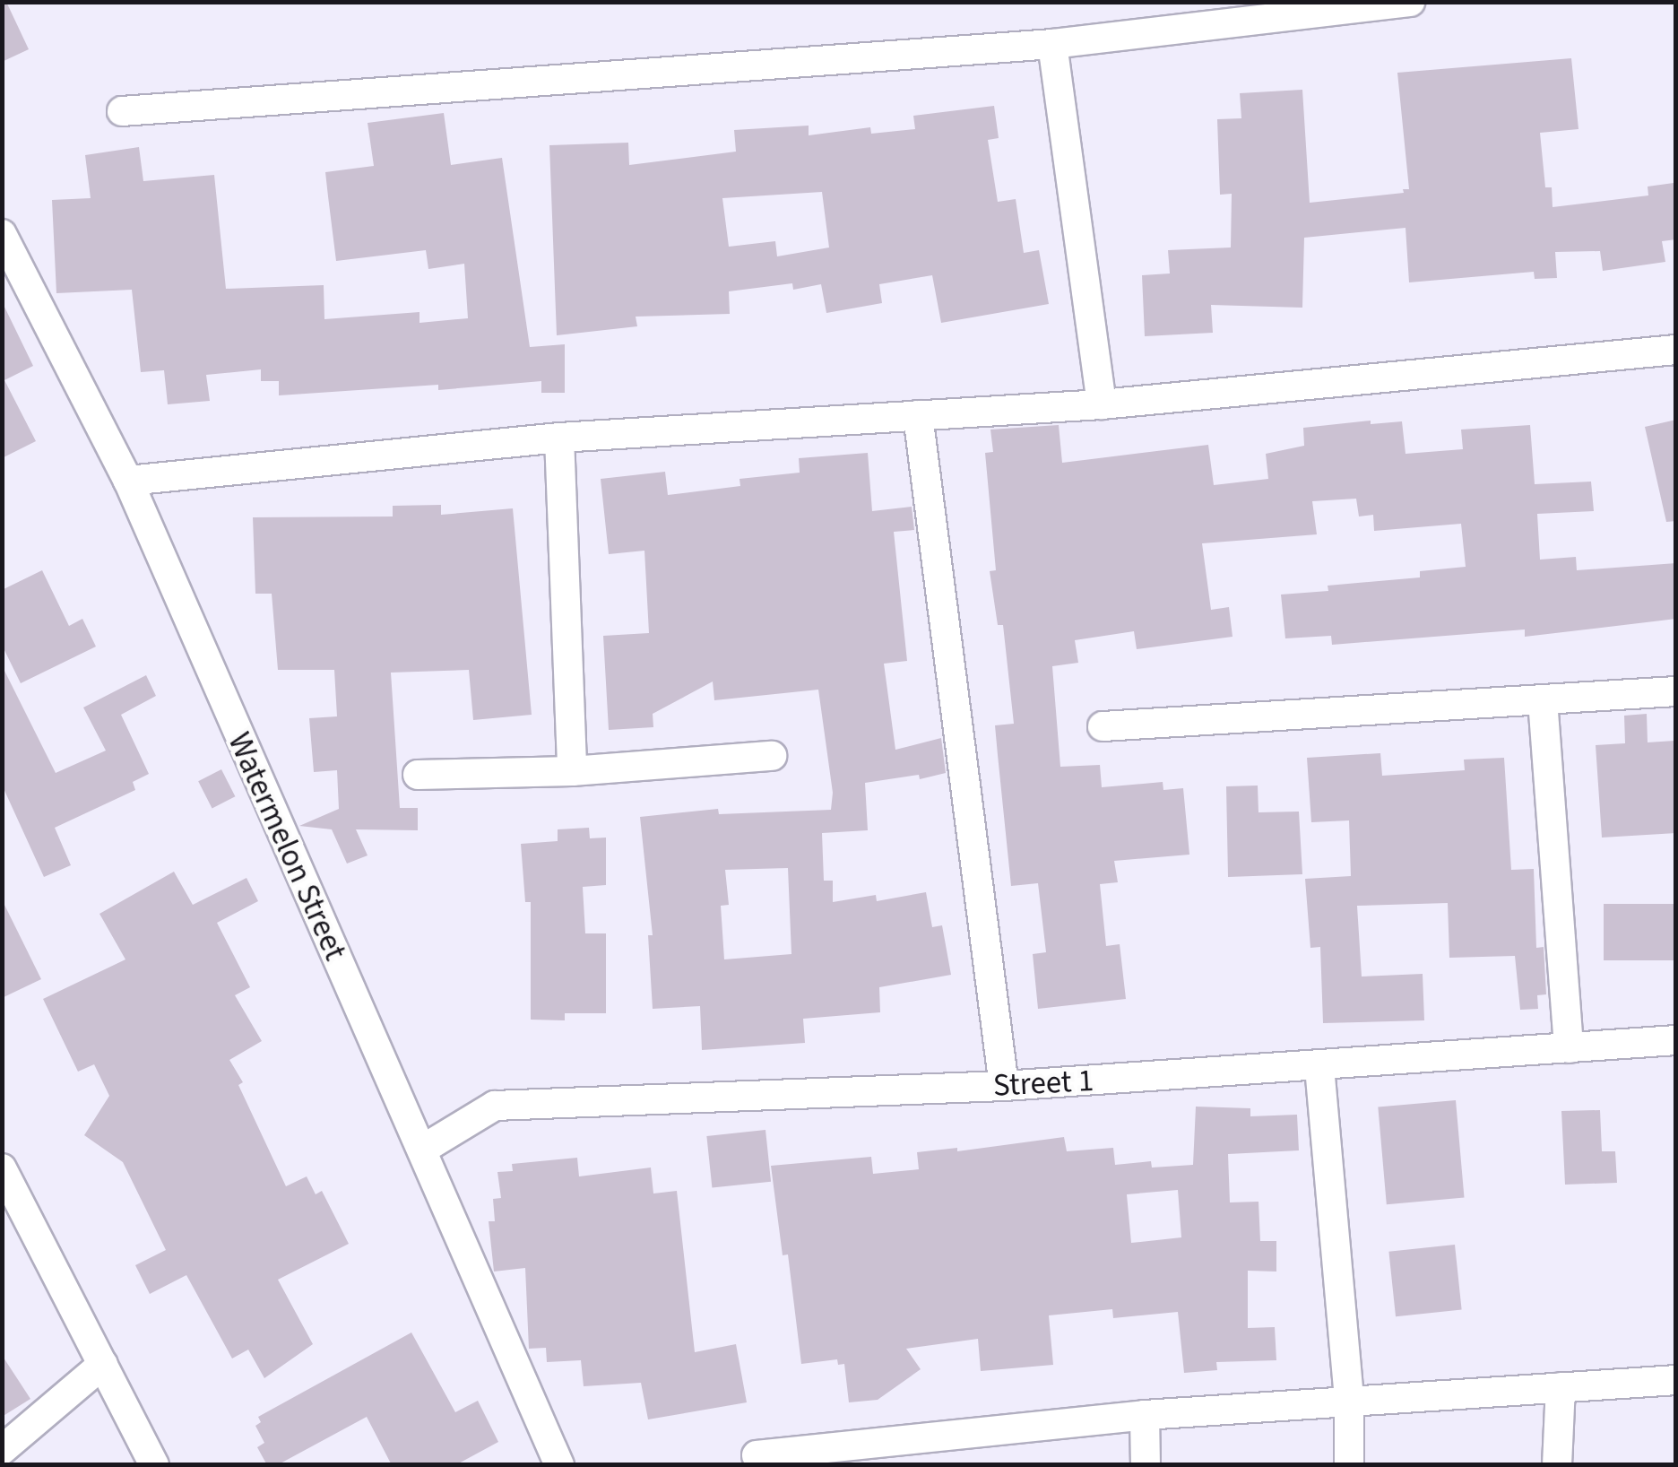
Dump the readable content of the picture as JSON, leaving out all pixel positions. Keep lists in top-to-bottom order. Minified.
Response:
{"streets":{"street":["Watermelon Street","Street 1"]},"crossings":[["Watermelon Street","Street 1"]]}
